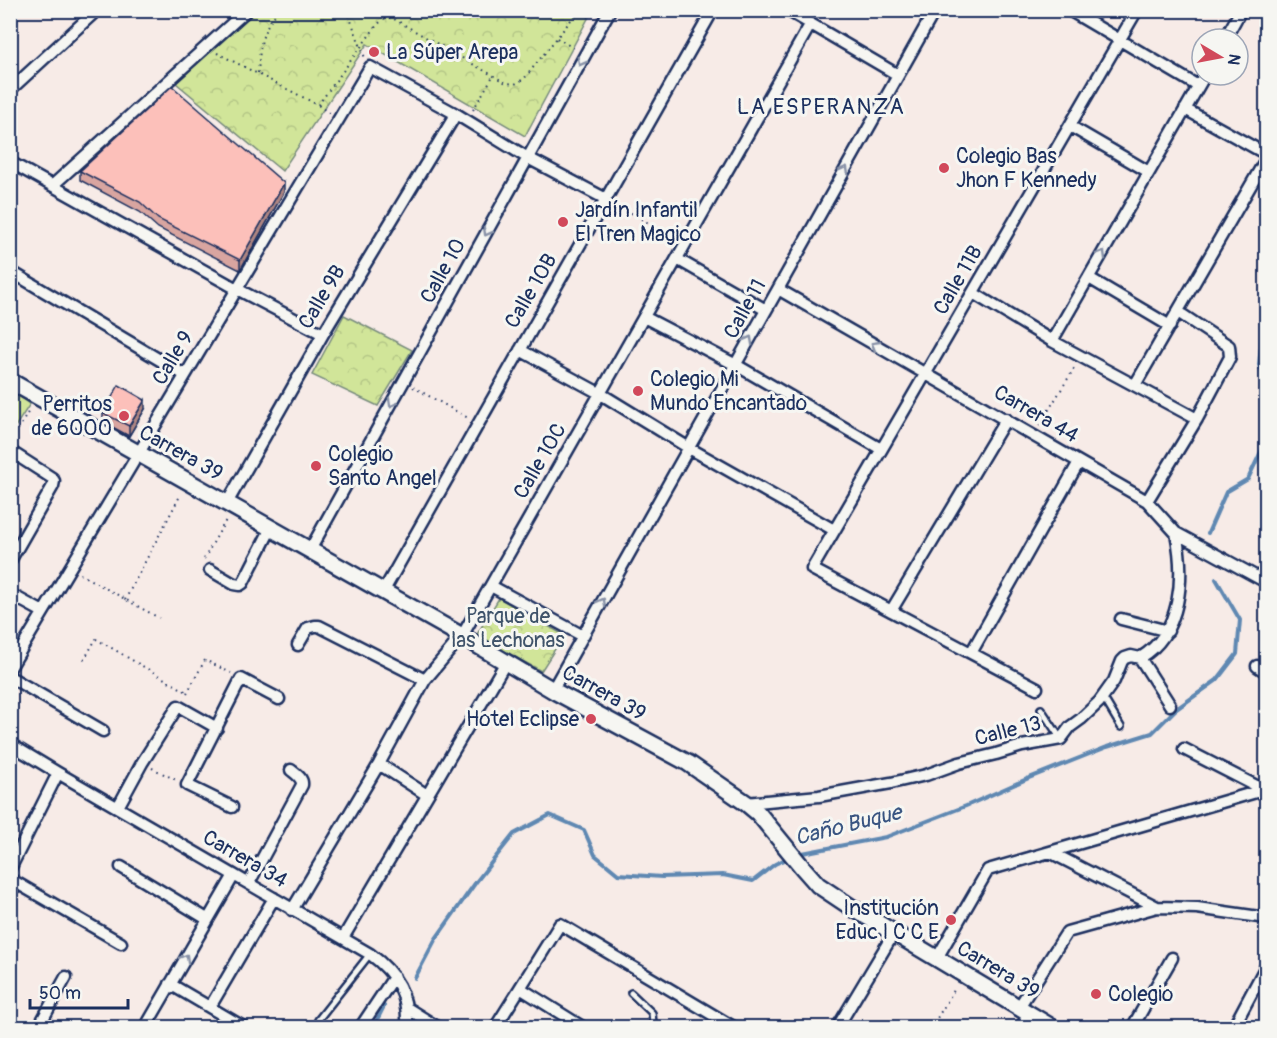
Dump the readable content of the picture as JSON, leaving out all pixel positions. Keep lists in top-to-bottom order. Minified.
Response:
{"streets":{"street":["Calle 10","Calle 11B","Calle 10B","Calle 9B","Calle 11","Calle 9","Carrera 44","Carrera 39","Calle 10C","Calle 13","Carrera 34"]},"crossings":[["Calle 10","Carrera 39"],["Calle 11B","Carrera 44"],["Calle 10B","Carrera 39"],["Calle 9B","Carrera 39"],["Calle 11","Carrera 44"],["Calle 11","Carrera 39"],["Calle 9","Carrera 39"],["Carrera 44","Calle 13"],["Carrera 39","Calle 10C"],["Carrera 39","Calle 13"],["Calle 10C","Carrera 34"]],"one_way":["Calle 10","Calle 11"],"districts":["LA ESPERANZA"],"water":["Caño Buque"],"parks":["Parque de las Lechonas"],"places":["La Súper Arepa","Colegio Bas Jhon F Kennedy","Jardín Infantil El Tren Magico","Colegio Mi Mundo Encantado","Perritos de 6000","Colegio Santo Angel","Hotel Eclipse","Institución Educ I C C E","Colegio"],"scale_bar":"50 m","north":"right"}
